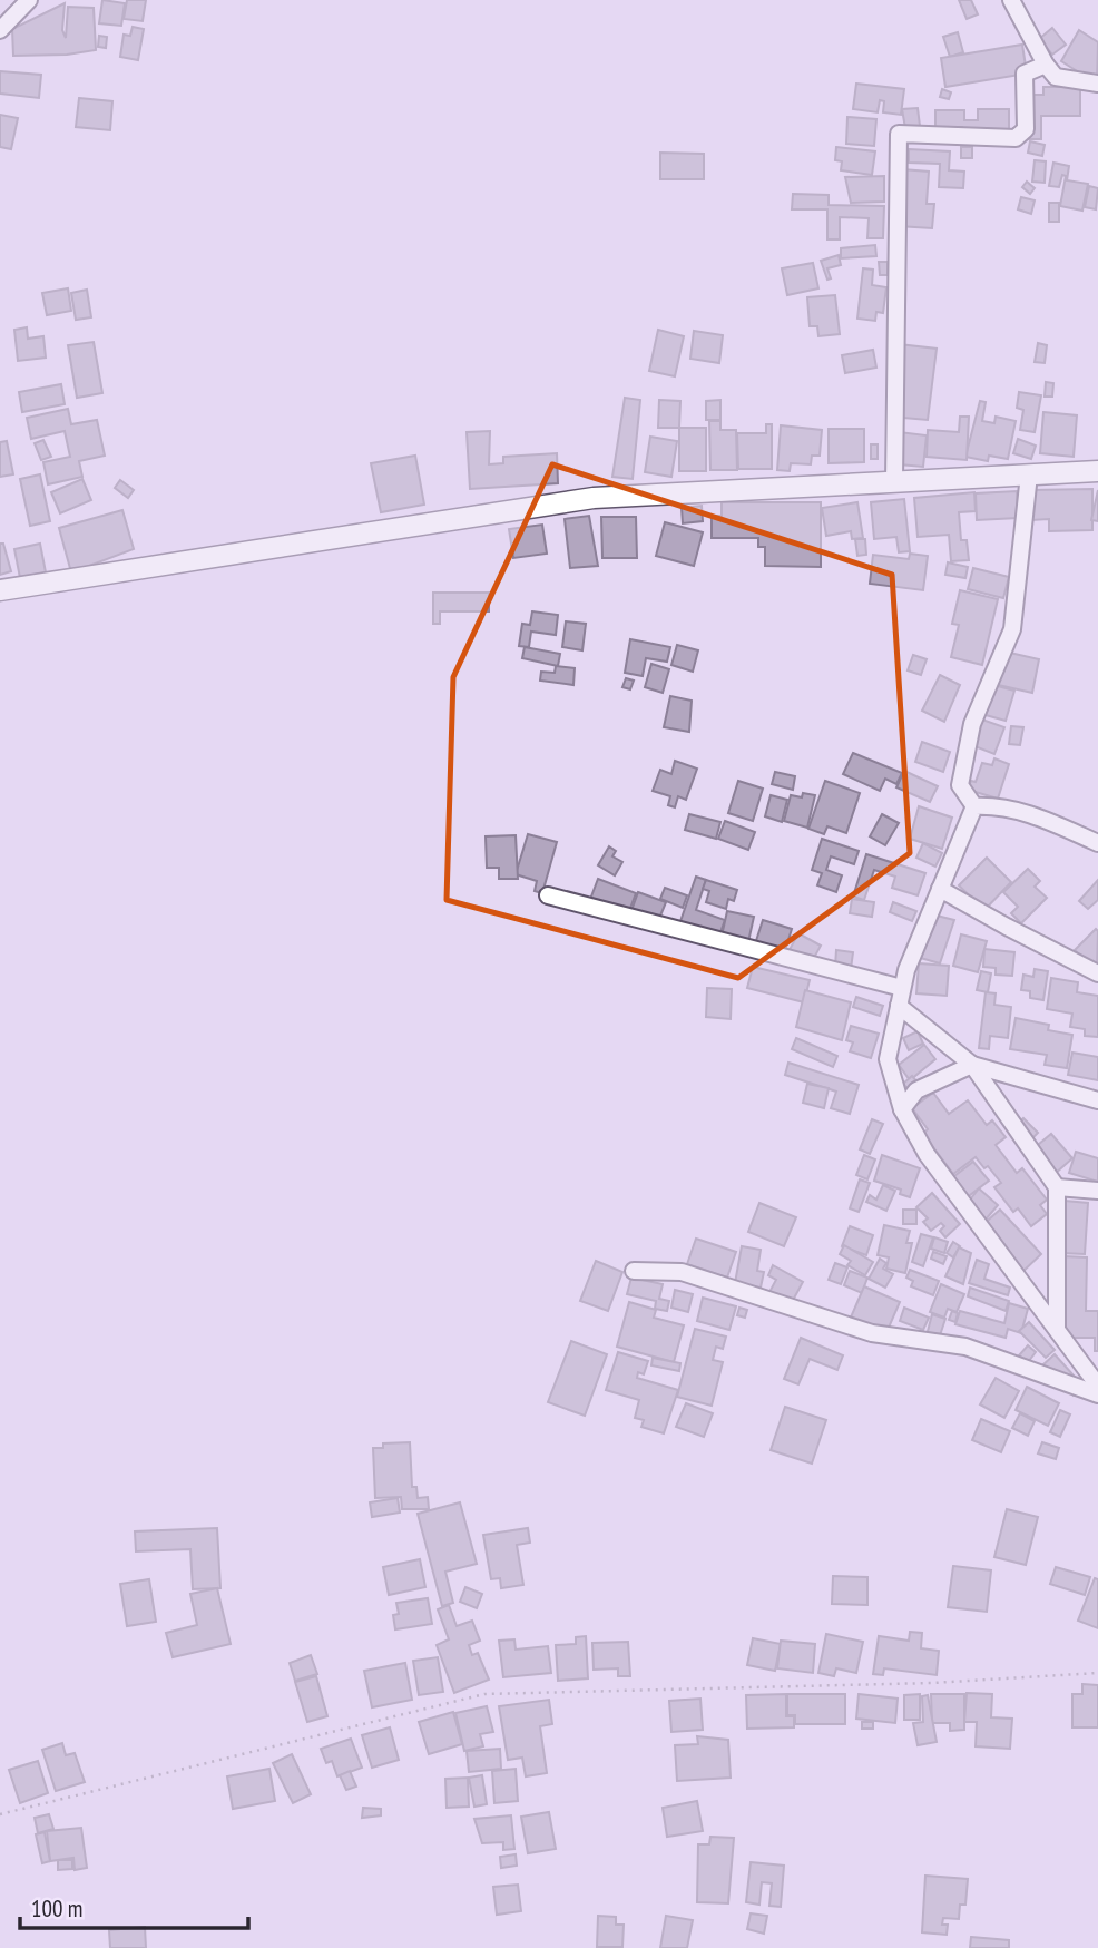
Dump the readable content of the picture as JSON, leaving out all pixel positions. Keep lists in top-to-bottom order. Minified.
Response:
{"scale_bar":"100 m"}
